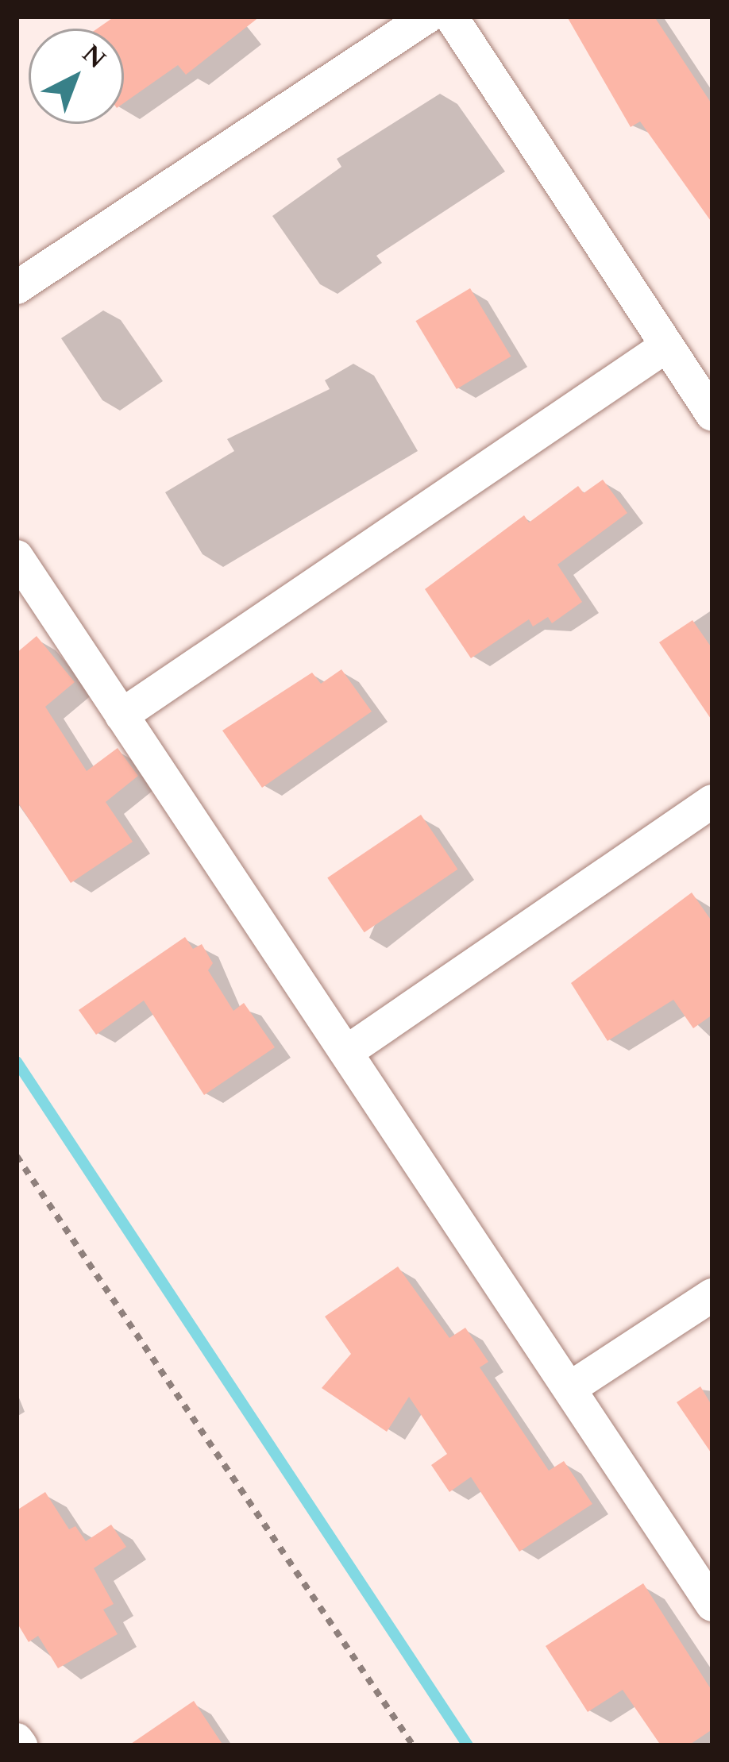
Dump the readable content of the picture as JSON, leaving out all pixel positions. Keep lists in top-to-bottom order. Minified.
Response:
{"north":"top right"}
